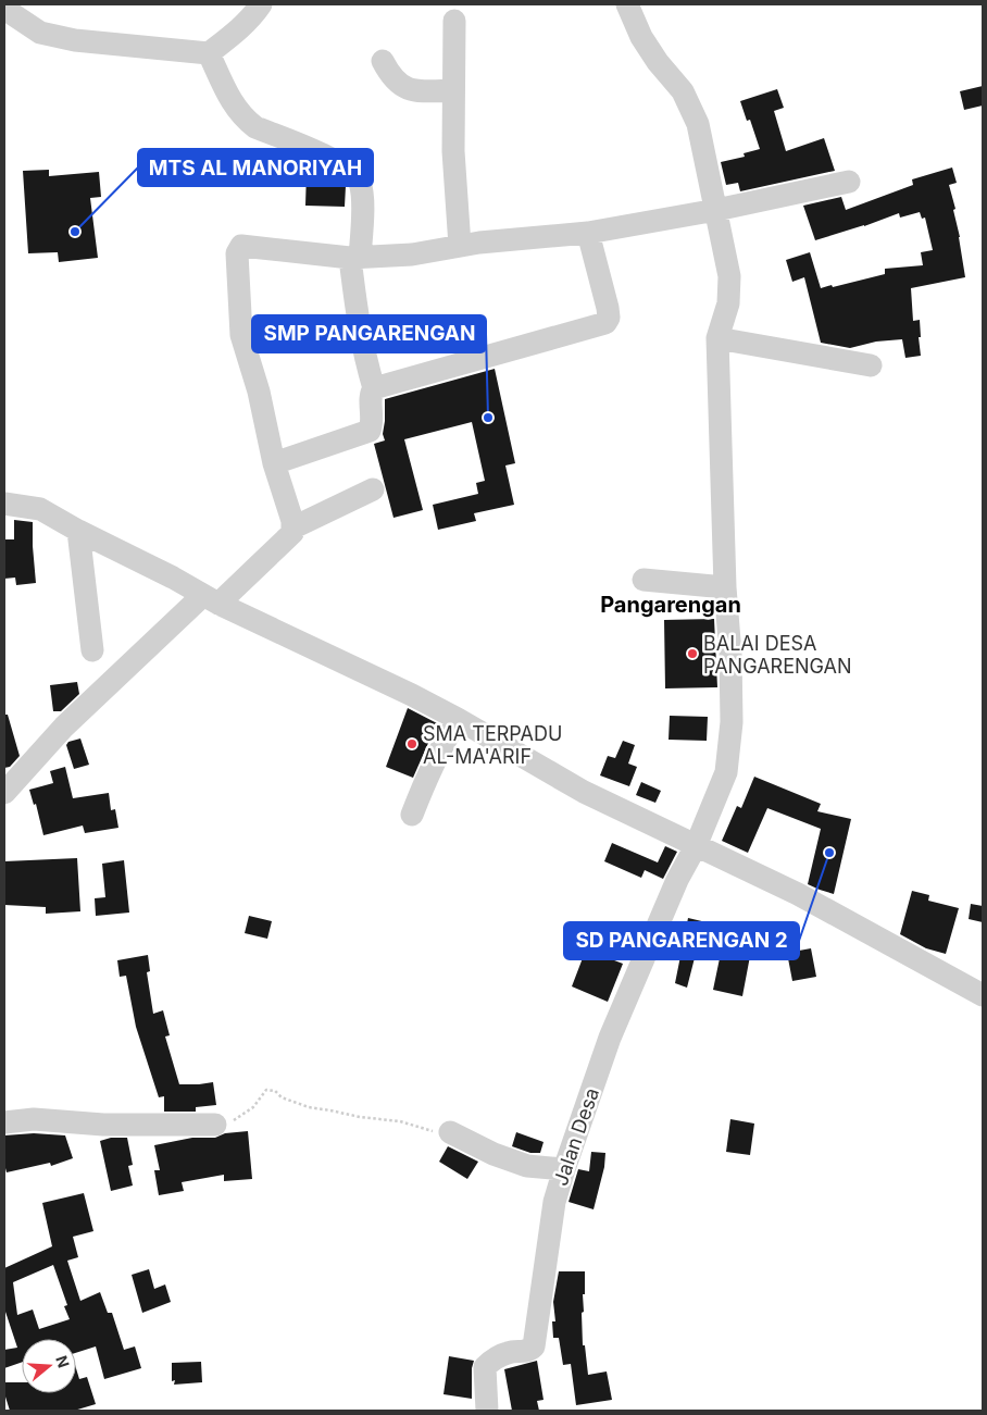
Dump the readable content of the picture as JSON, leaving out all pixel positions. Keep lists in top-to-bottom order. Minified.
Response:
{"streets":{"street":["Jalan Desa"]},"districts":["Pangarengan"],"places":["MTS AL MANORIYAH","SMP PANGARENGAN","BALAI DESA PANGARENGAN","SMA TERPADU AL-MA'ARIF","SD PANGARENGAN 2"],"north":"right"}
